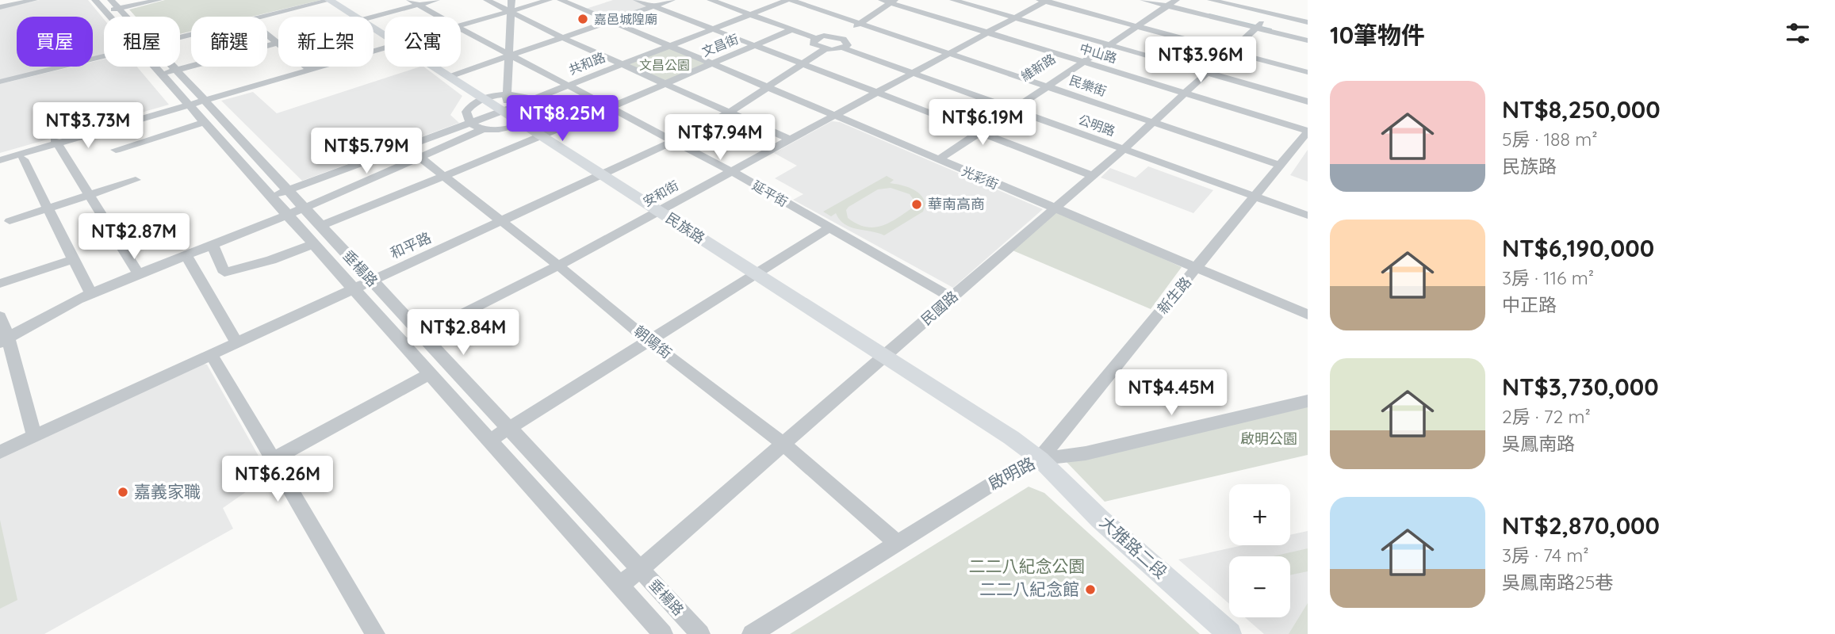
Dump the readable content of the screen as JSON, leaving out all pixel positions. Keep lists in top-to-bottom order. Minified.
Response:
{"streets":{"main road":["民族路","大雅路二段"],"street":["文昌街","中山路","共和路","維新路","民樂街","公明路","光彩街","安和街","延平街","和平路","垂楊路","新生路","民國路","朝陽街","啟明路"]},"crossings":[["文昌街","光彩街"],["文昌街","延平街"],["文昌街","民族路"],["文昌街","垂楊路"],["文昌街","朝陽街"],["中山路","維新路"],["中山路","安和街"],["中山路","新生路"],["中山路","民國路"],["共和路","民樂街"],["共和路","光彩街"],["共和路","延平街"],["共和路","民族路"],["共和路","垂楊路"],["共和路","朝陽街"],["維新路","民樂街"],["維新路","公明路"],["維新路","光彩街"],["民樂街","安和街"],["民樂街","新生路"],["民樂街","民國路"],["公明路","安和街"],["公明路","和平路"],["公明路","新生路"],["公明路","民國路"],["光彩街","安和街"],["光彩街","和平路"],["光彩街","新生路"],["光彩街","民國路"],["安和街","延平街"],["安和街","民族路"],["安和街","垂楊路"],["安和街","朝陽街"],["延平街","和平路"],["延平街","民國路"],["民族路","和平路"],["民族路","新生路"],["民族路","民國路"],["民族路","啟明路"],["民族路","大雅路二段"],["和平路","垂楊路"],["和平路","朝陽街"],["垂楊路","民國路"],["新生路","啟明路"],["新生路","大雅路二段"],["民國路","朝陽街"],["朝陽街","啟明路"],["啟明路","大雅路二段"]],"parks":["文昌公園","啟明公園","二二八紀念公園"],"places":["嘉邑城隍廟","華南高商","嘉義家職","二二八紀念館"],"page":{"heading":"10筆物件","chip":["買屋","租屋","篩選","新上架","公寓"],"price":["NT$3.96M","NT$8.25M","NT$6.19M","NT$3.73M","NT$7.94M","NT$5.79M","NT$2.87M","NT$2.84M","NT$4.45M","NT$6.26M"],"list":[{"name":"NT$8,250,000","note":"5房 · 188 m² · 民族路"},{"name":"NT$6,190,000","note":"3房 · 116 m² · 中正路"},{"name":"NT$3,730,000","note":"2房 · 72 m² · 吳鳳南路"},{"name":"NT$2,870,000","note":"3房 · 74 m² · 吳鳳南路25巷"}],"map_buttons":["+","−"]}}
